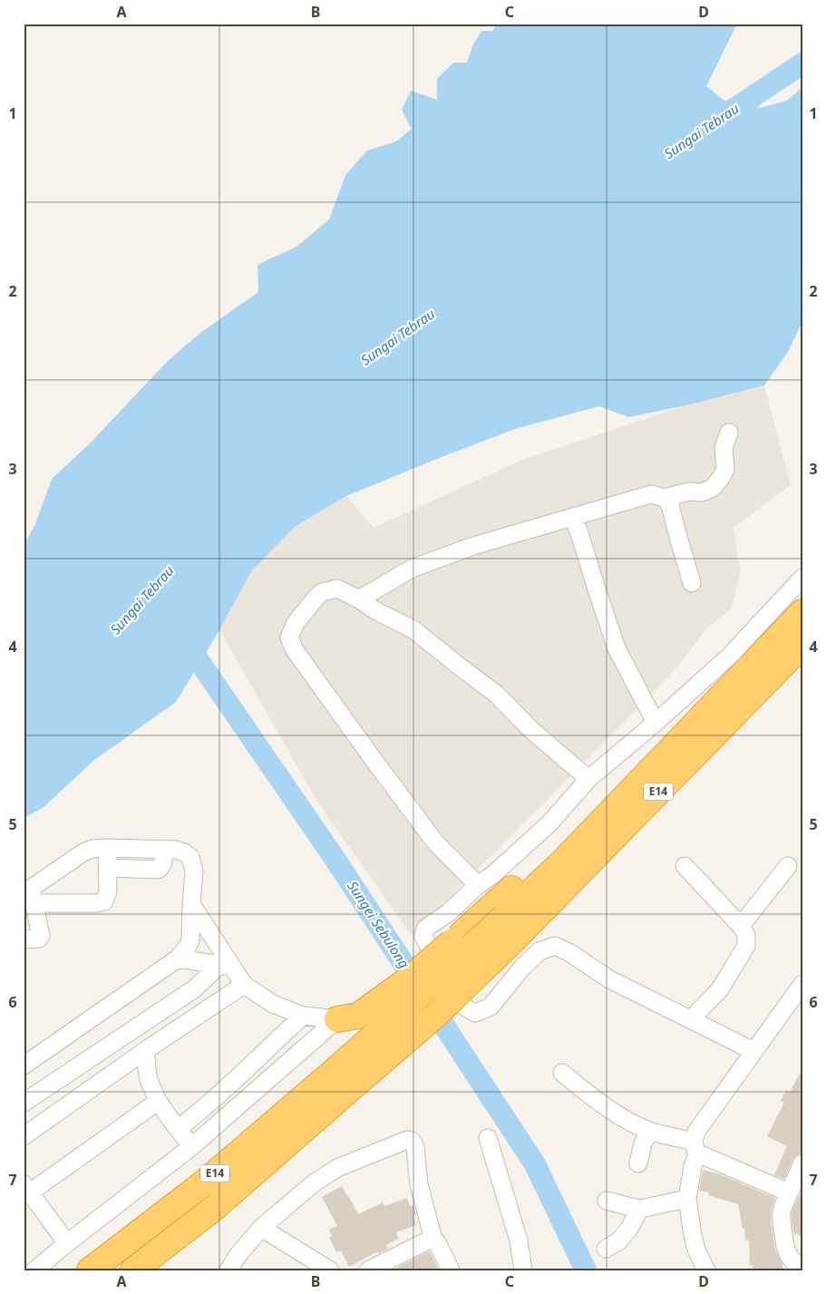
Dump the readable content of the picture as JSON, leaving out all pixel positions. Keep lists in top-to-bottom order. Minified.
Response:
{"streets":{"highway":["E14"]},"water":["Sungai Tebrau","Sungei Sebulong"],"grid":{"columns":["A","B","C","D"],"rows":["1","2","3","4","5","6","7"]}}
